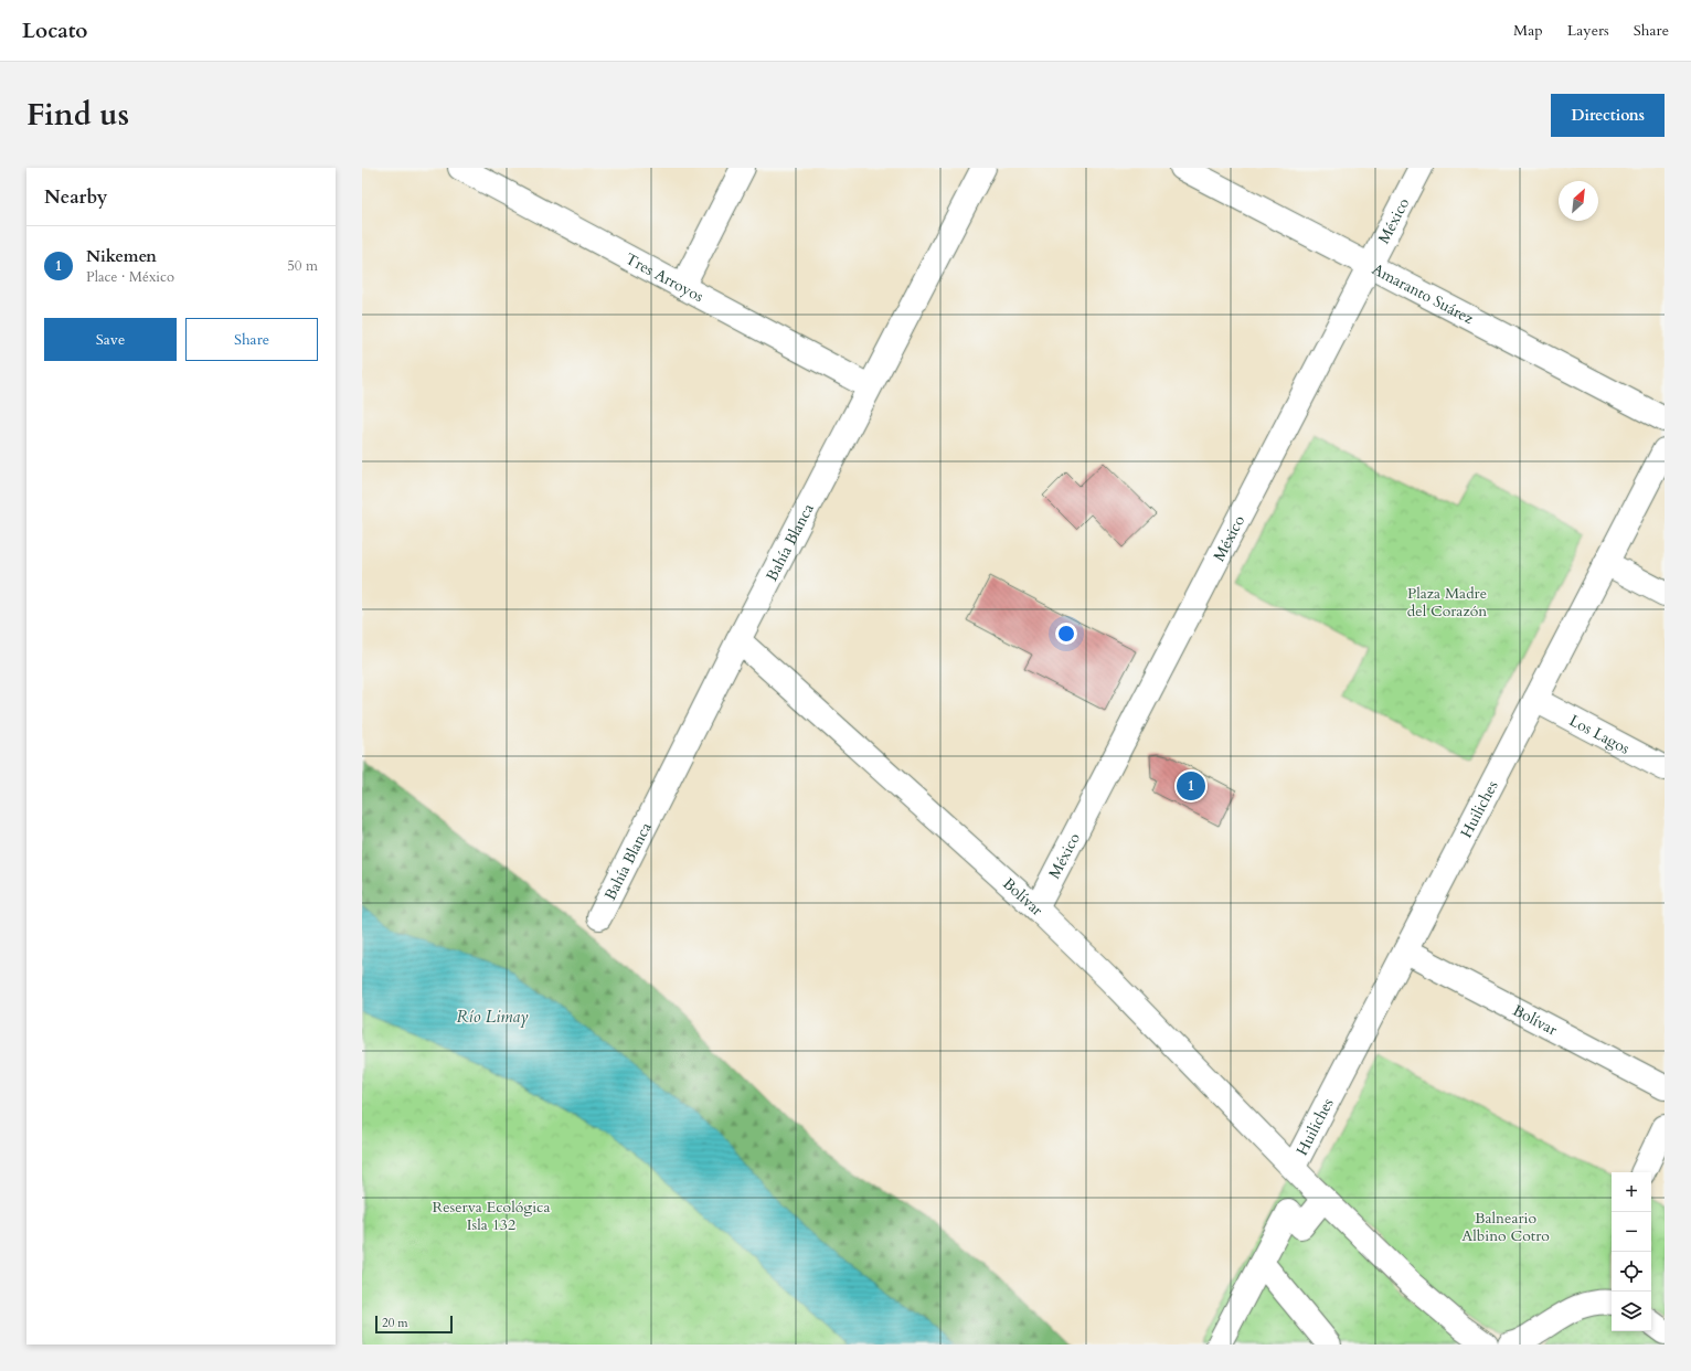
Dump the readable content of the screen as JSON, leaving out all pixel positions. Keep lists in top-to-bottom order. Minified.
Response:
{"streets":{"street":["México","Tres Arroyos","Amaranto Suárez","Bahía Blanca","Los Lagos","Huiliches","Bolívar"]},"crossings":[["México","Amaranto Suárez"],["México","Bolívar"],["Tres Arroyos","Bahía Blanca"],["Bahía Blanca","Bolívar"],["Los Lagos","Huiliches"],["Huiliches","Bolívar"]],"water":["Río Limay"],"parks":["Plaza Madre del Corazón","Reserva Ecológica Isla 132","Balneario Albino Cotro"],"scale_bar":"20 m","north":"top right","page":{"header":"Locato","nav":["Map","Layers","Share"],"title":"Find us","buttons":["Directions",["Save","Share"]],"heading":"Nearby","list":[{"mark":"1","name":"Nikemen","note":"Place · México","value":"50 m"}],"pins":"1","map_buttons":["+","−"],"scale":"20 m"}}
